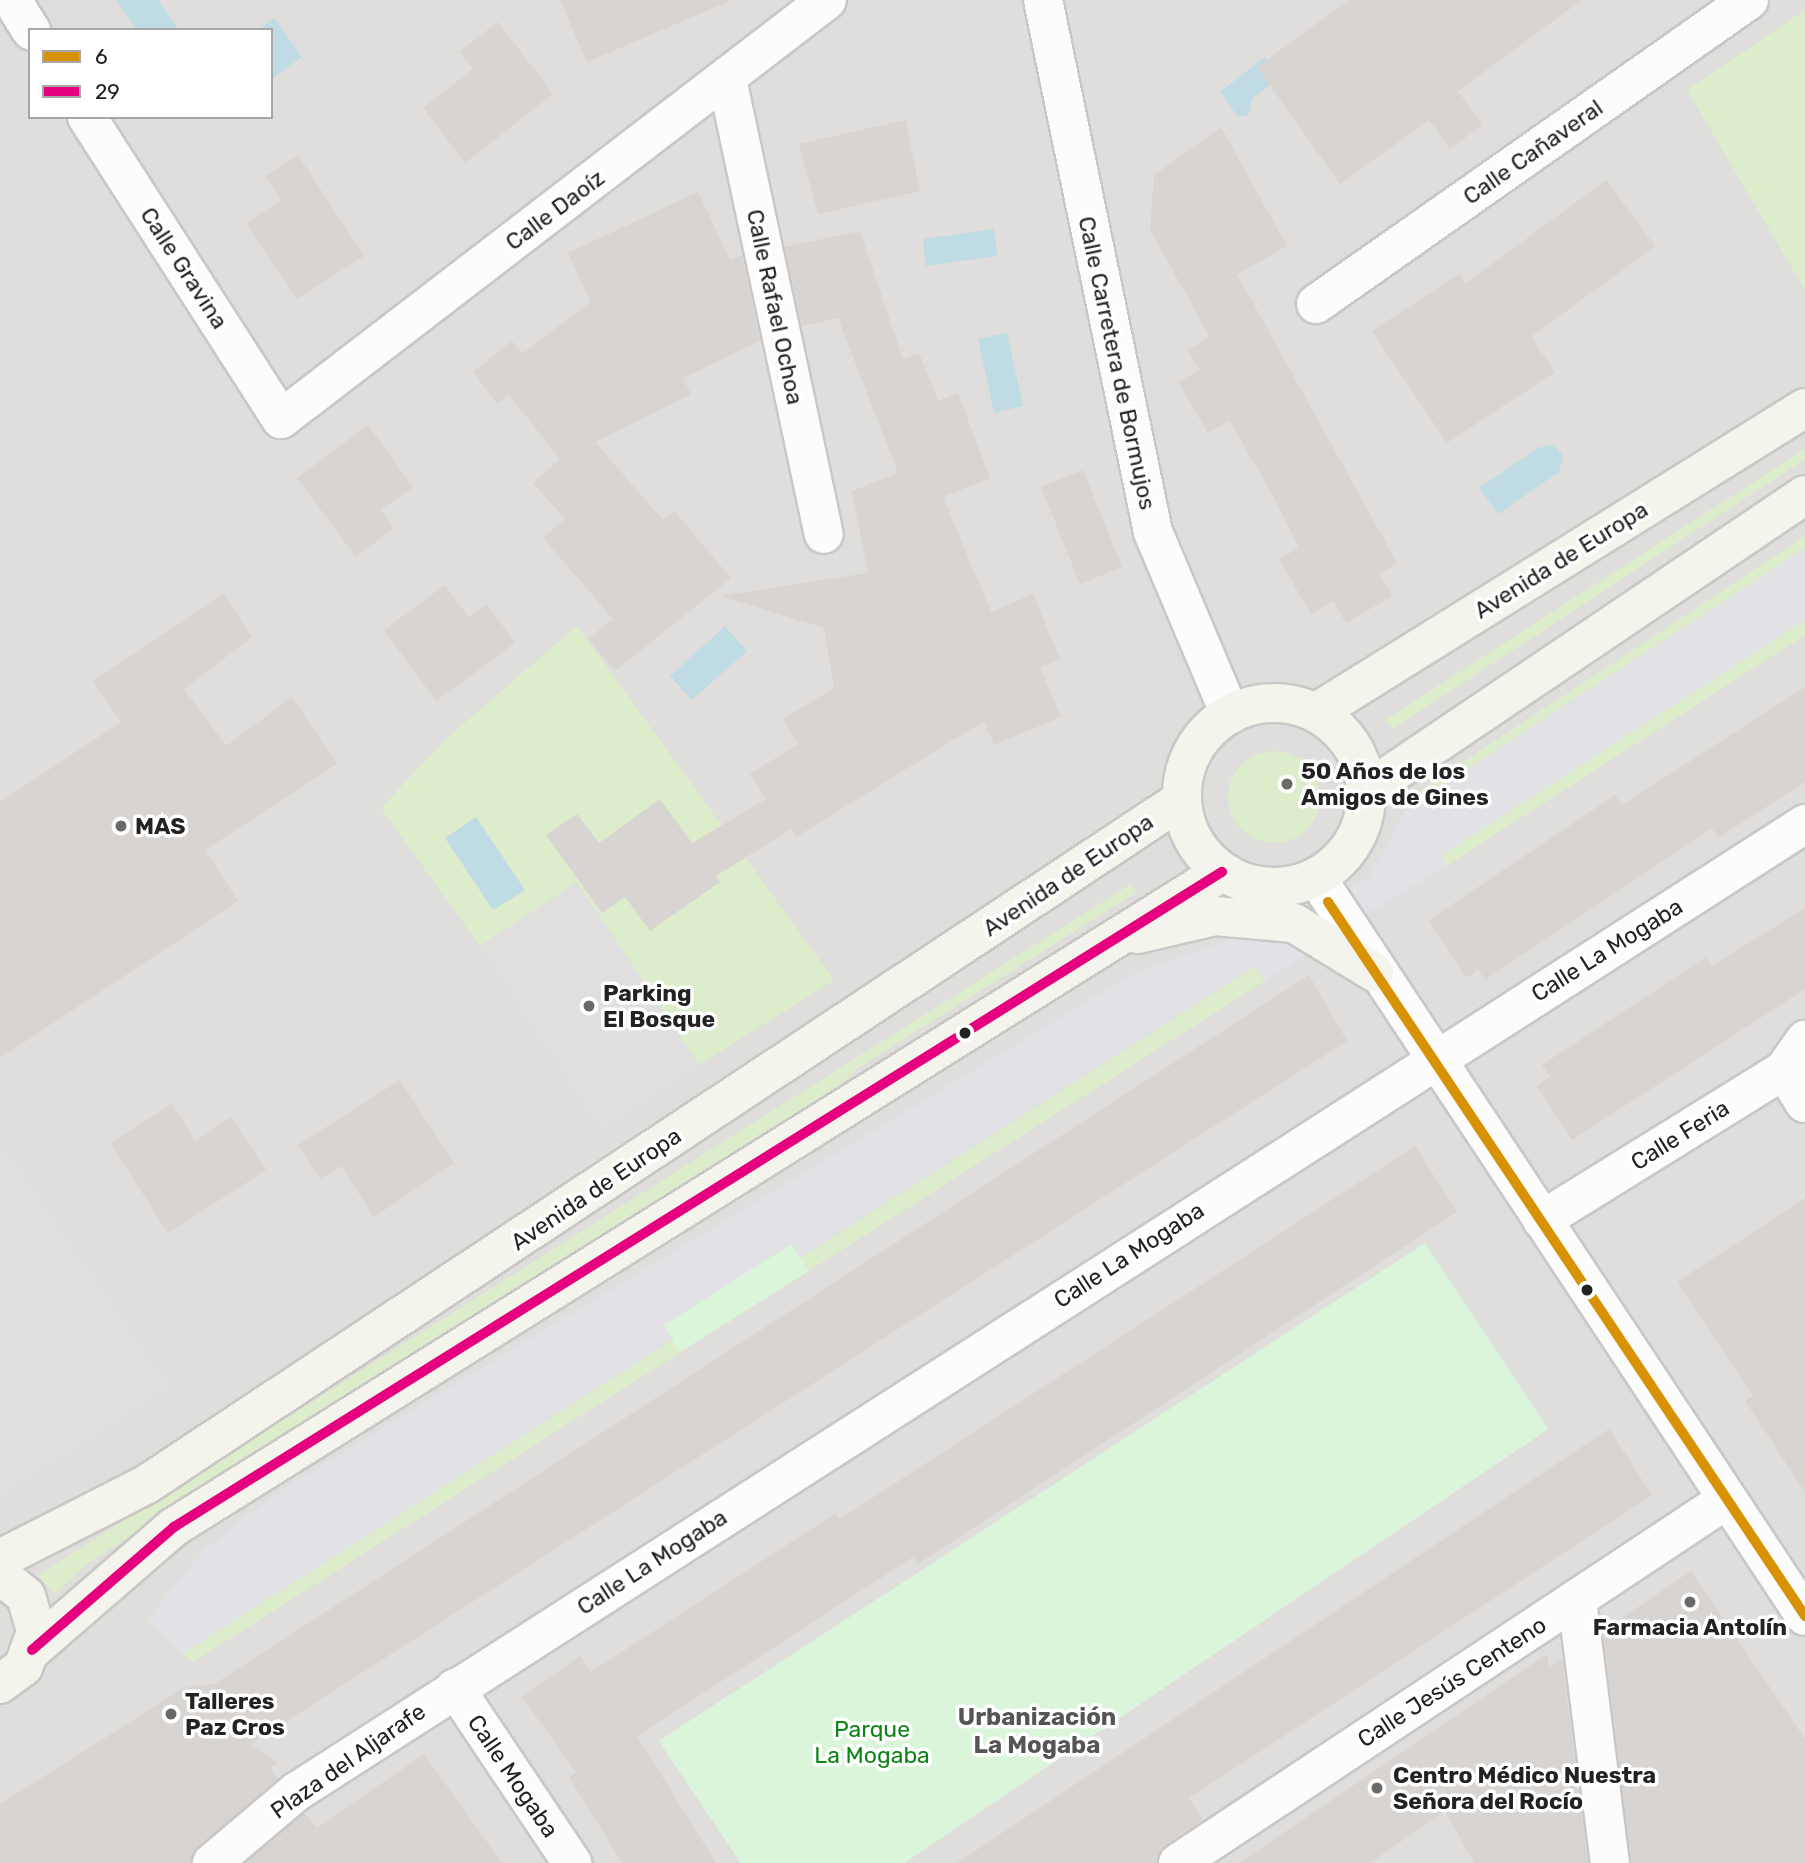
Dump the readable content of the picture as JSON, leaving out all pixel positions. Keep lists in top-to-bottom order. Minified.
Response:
{"streets":{"main road":["Avenida de Europa"],"street":["Calle Cañaveral","Calle Daoíz","Calle Gravina","Calle Rafael Ochoa","Calle Carretera de Bormujos","Calle La Mogaba","Calle Feria","Calle Jesús Centeno","Plaza del Aljarafe","Calle Mogaba"]},"crossings":[["Calle Daoíz","Calle Gravina"],["Calle Daoíz","Calle Rafael Ochoa"],["Calle Carretera de Bormujos","Avenida de Europa"],["Calle La Mogaba","Plaza del Aljarafe"],["Calle La Mogaba","Calle Mogaba"],["Plaza del Aljarafe","Calle Mogaba"]],"districts":["Urbanización La Mogaba"],"parks":["Parque La Mogaba"],"places":["50 Años de los Amigos de Gines","MAS","Parking El Bosque","Farmacia Antolín","Talleres Paz Cros","Centro Médico Nuestra Señora del Rocío"],"lines":["transit line 29","transit line 6"],"legend":["6","29"]}
